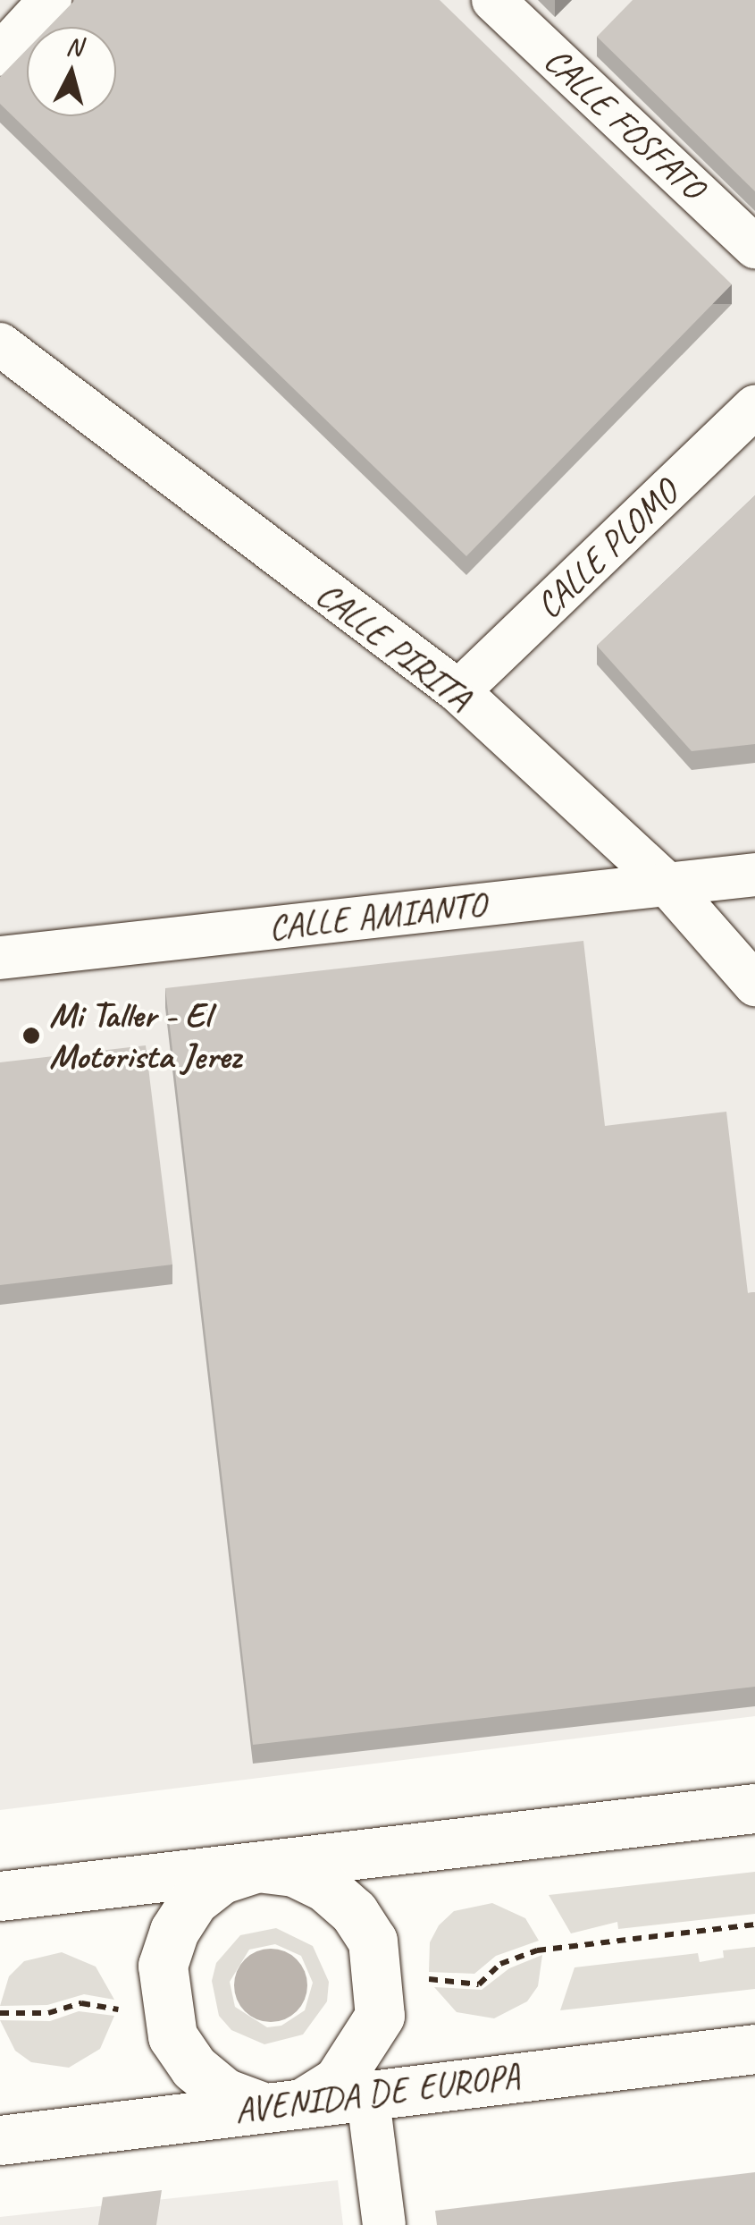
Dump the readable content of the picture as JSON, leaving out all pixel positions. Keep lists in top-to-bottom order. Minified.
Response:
{"streets":{"main road":["AVENIDA DE EUROPA"],"street":["CALLE FOSFATO","CALLE PLOMO","CALLE PIRITA","CALLE AMIANTO"]},"crossings":[["CALLE PLOMO","CALLE PIRITA"],["CALLE PIRITA","CALLE AMIANTO"]],"places":["Mi Taller - El Motorista Jerez"],"north":"top"}
